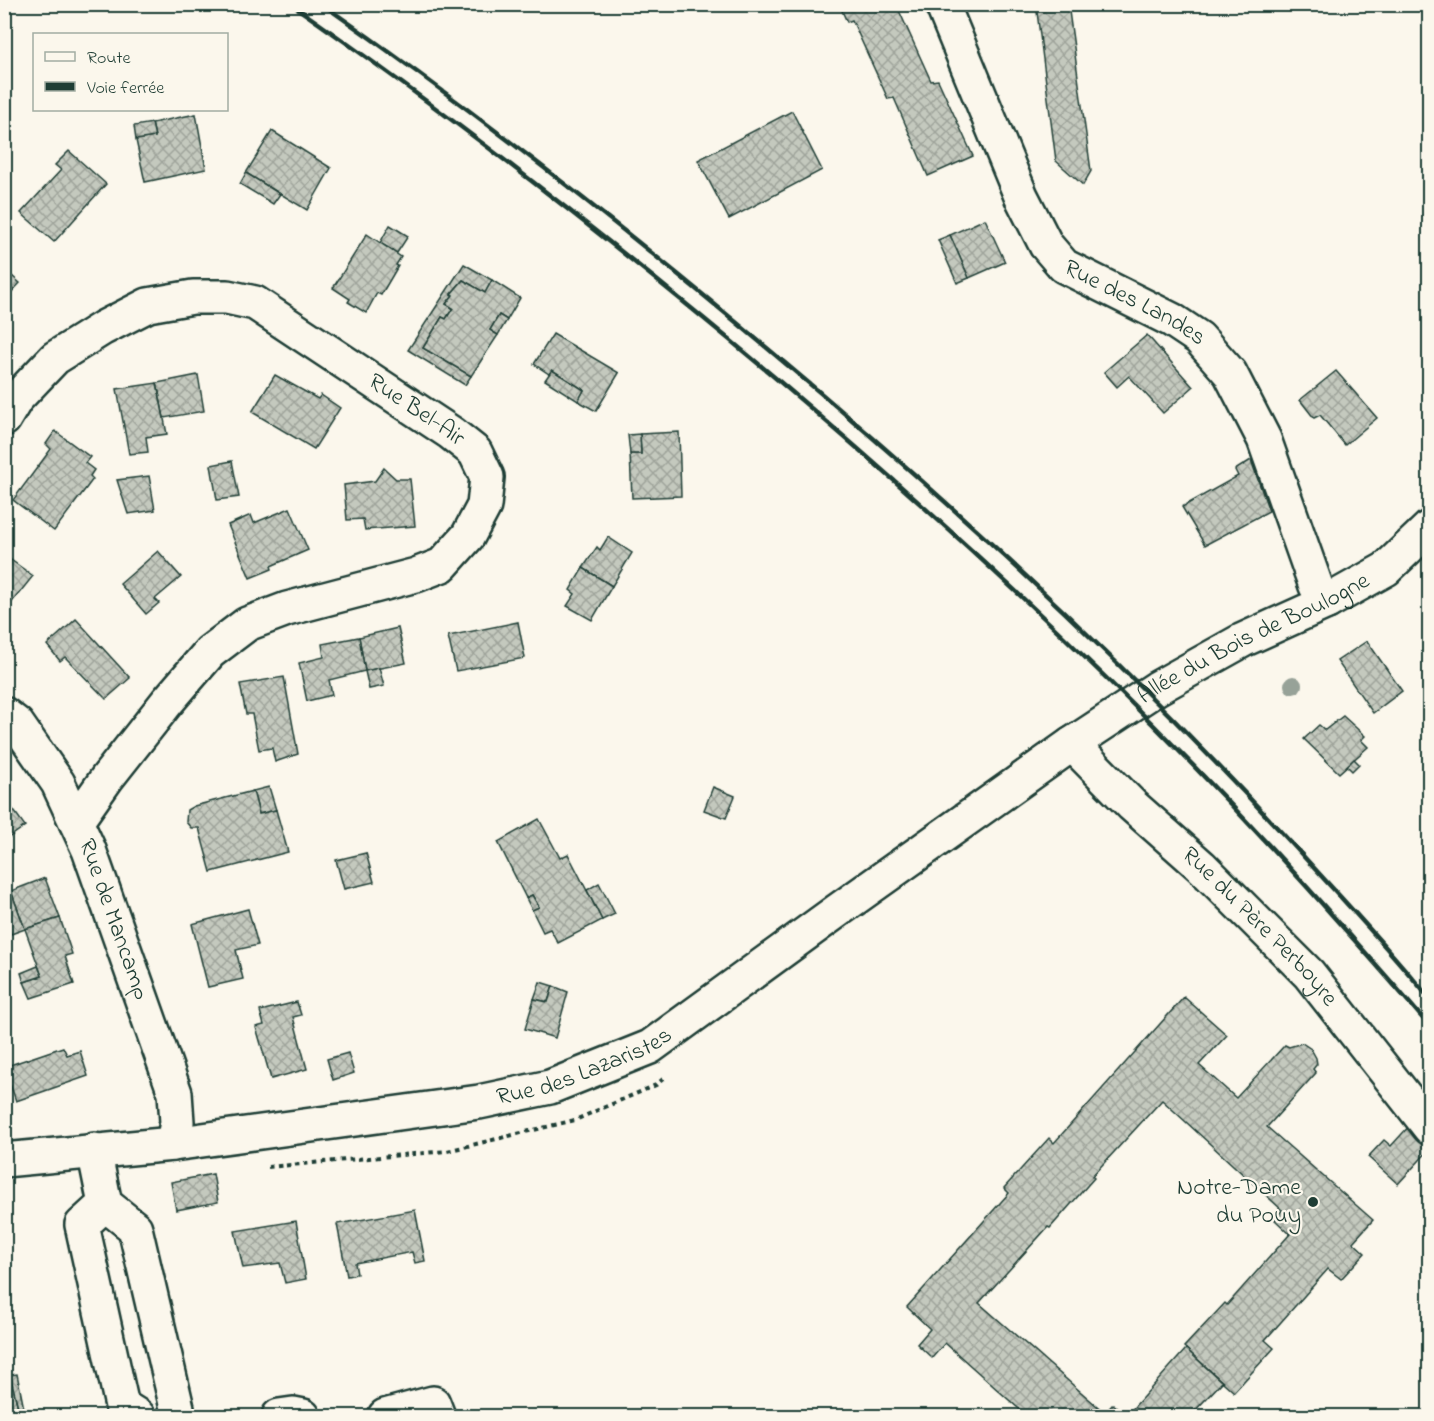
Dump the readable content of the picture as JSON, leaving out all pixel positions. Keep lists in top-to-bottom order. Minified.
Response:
{"streets":{"street":["Rue des Landes","Rue Bel-Air","Allée du Bois de Boulogne","Rue de Mancamp","Rue du Père Perboyre","Rue des Lazaristes"]},"crossings":[["Rue des Landes","Allée du Bois de Boulogne"],["Rue Bel-Air","Rue de Mancamp"],["Allée du Bois de Boulogne","Rue du Père Perboyre"],["Allée du Bois de Boulogne","Rue des Lazaristes"],["Rue de Mancamp","Rue des Lazaristes"],["Rue du Père Perboyre","Rue des Lazaristes"]],"places":["Notre-Dame du Pouy"],"legend":["Route","Voie ferrée"]}
